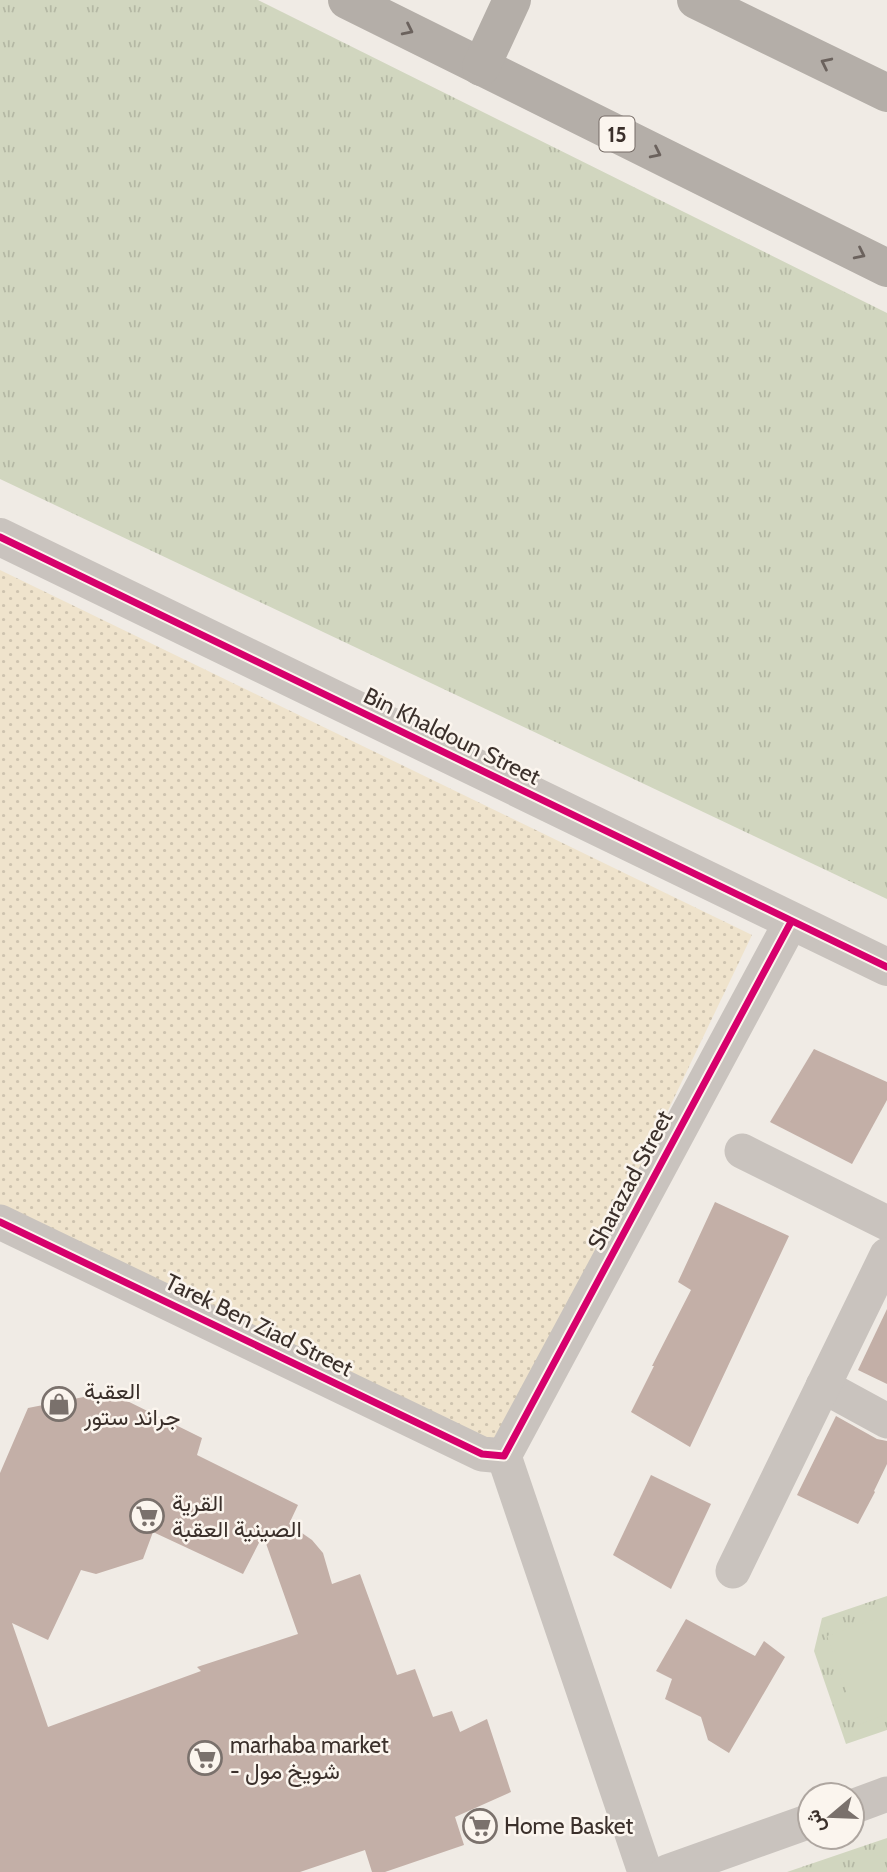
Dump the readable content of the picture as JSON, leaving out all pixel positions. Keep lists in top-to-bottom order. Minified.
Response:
{"streets":{"highway":["15"],"street":["Bin Khaldoun Street","Sharazad Street","Tarek Ben Ziad Street"]},"crossings":[["Bin Khaldoun Street","Sharazad Street"],["Sharazad Street","Tarek Ben Ziad Street"]],"places":{"shop":["العقبة جراند ستور"],"supermarket":["القرية الصينية العقبة","marhaba market - شويخ مول","Home Basket"]},"north":"left"}
